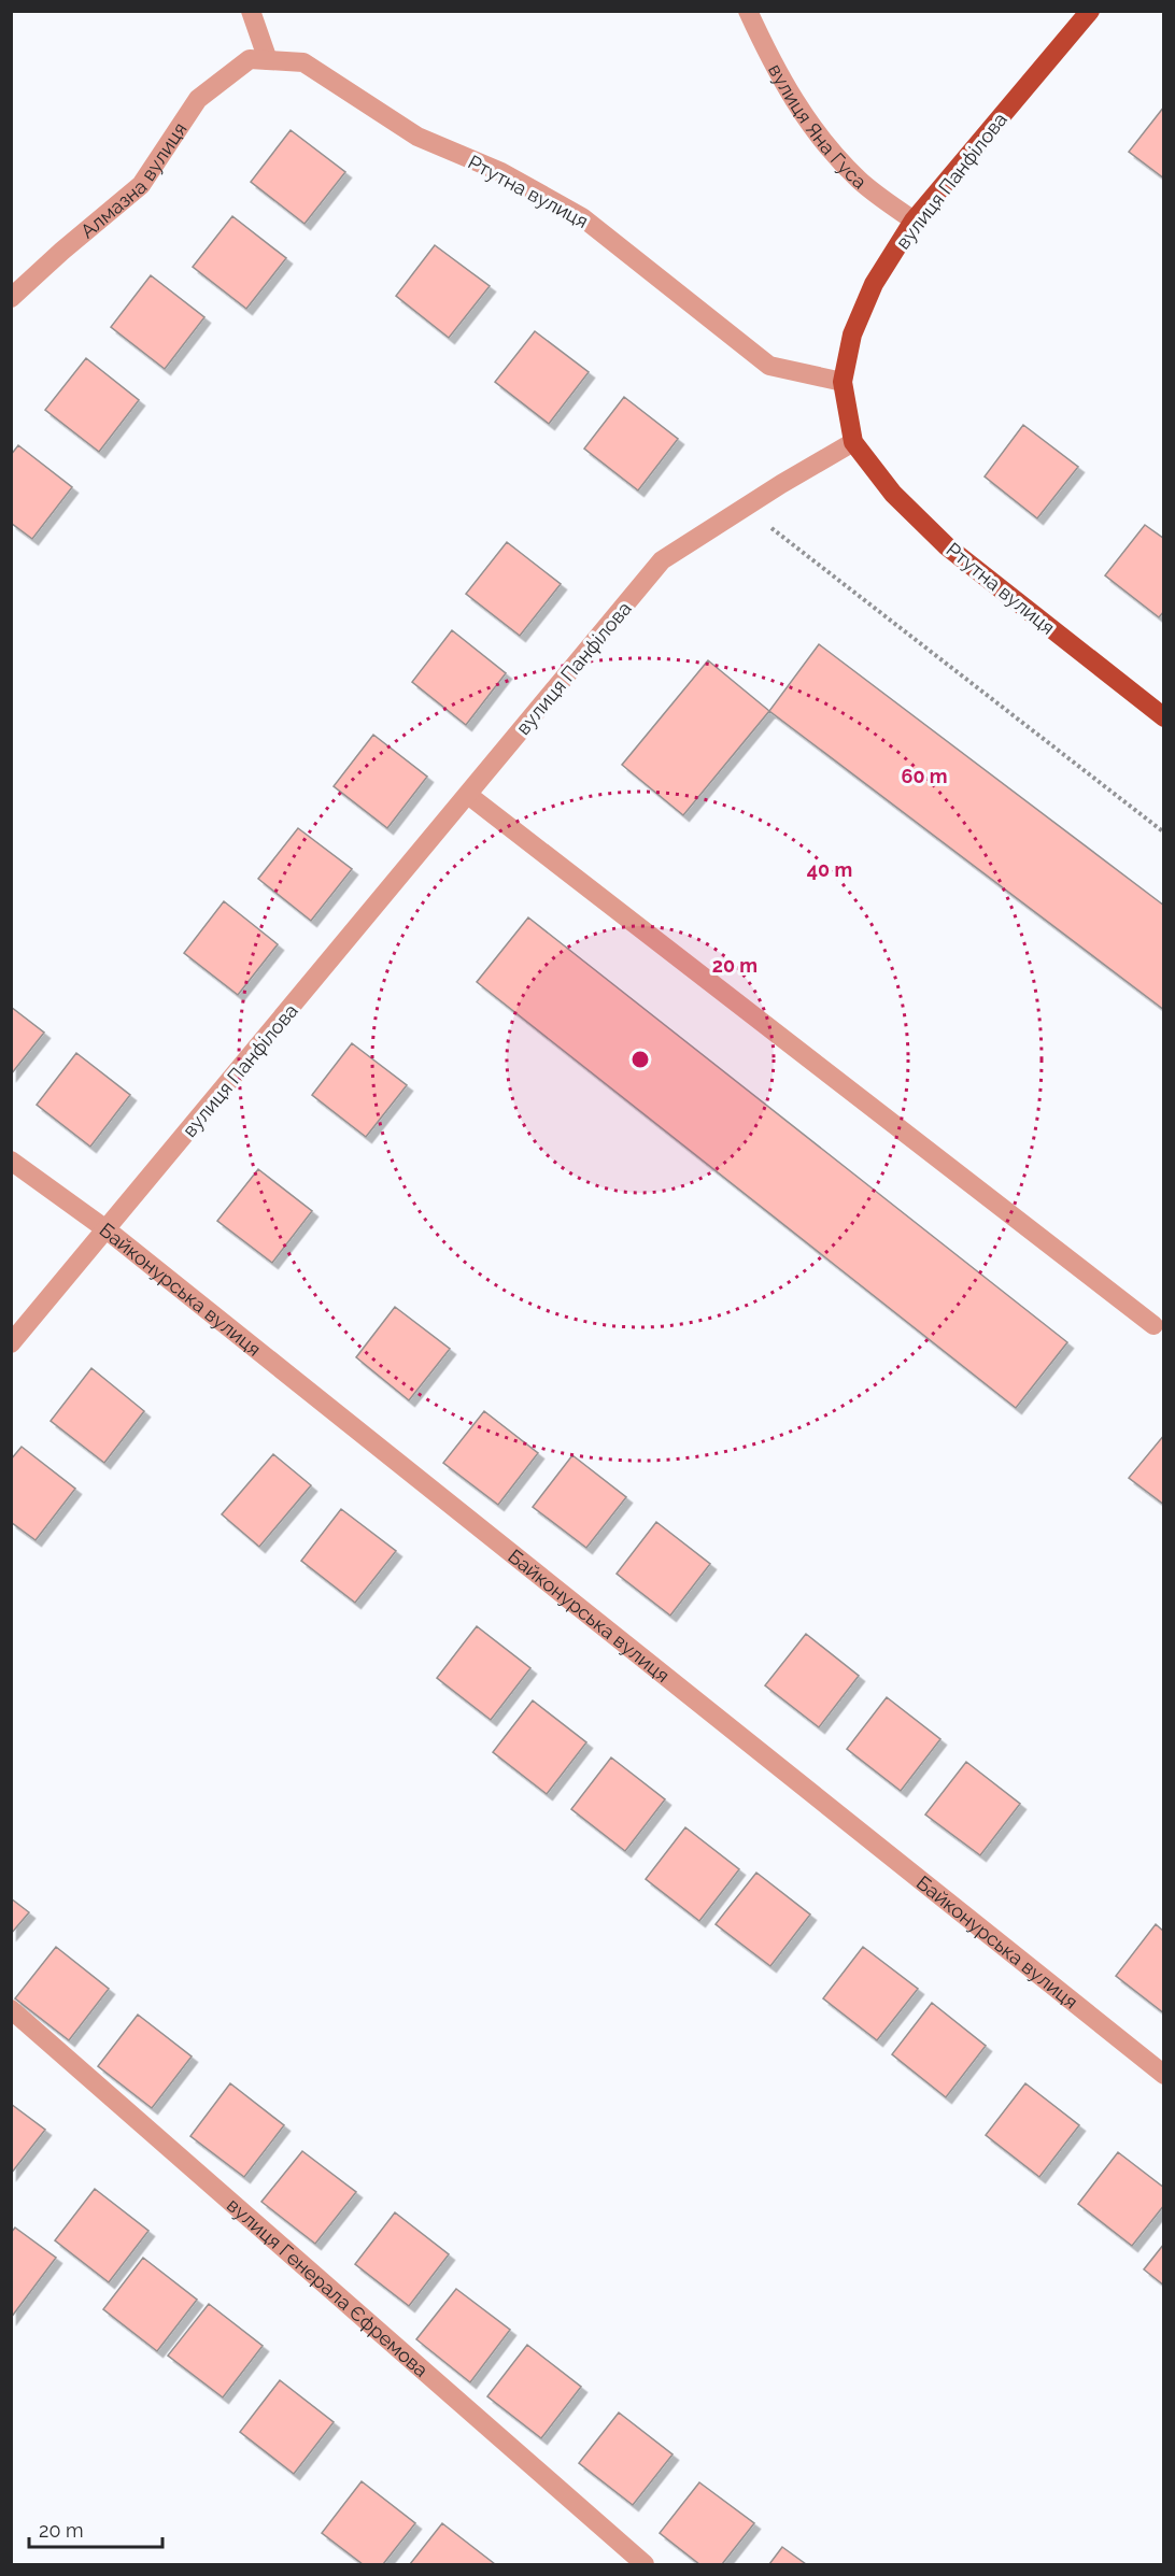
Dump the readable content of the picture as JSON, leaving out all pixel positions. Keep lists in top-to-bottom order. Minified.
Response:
{"streets":{"main road":["вулиця Панфілова","Ртутна вулиця"],"street":["вулиця Яна Гуса","Алмазна вулиця","Байконурська вулиця","вулиця Генерала Єфремова"]},"crossings":[["вулиця Яна Гуса","вулиця Панфілова"],["Алмазна вулиця","Ртутна вулиця"],["вулиця Панфілова","Ртутна вулиця"],["вулиця Панфілова","Байконурська вулиця"]],"scale_bar":"20 m","rings":["60 m","40 m","20 m"]}
